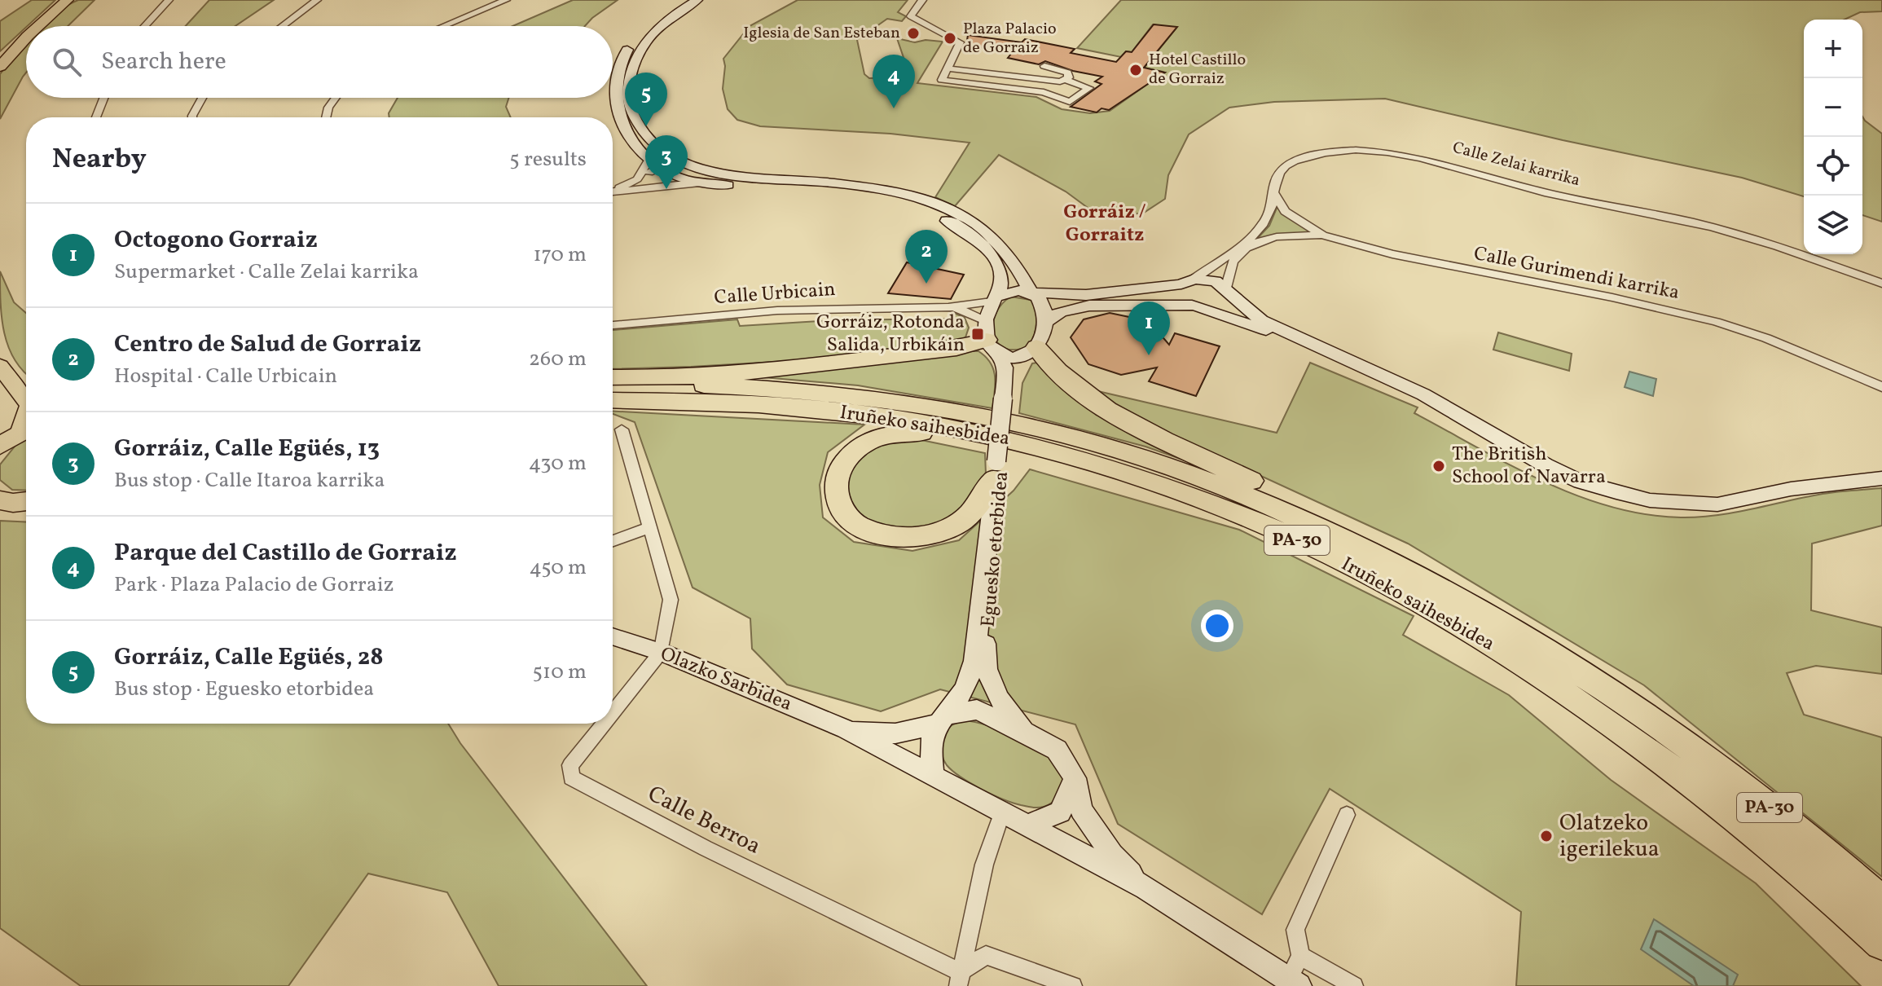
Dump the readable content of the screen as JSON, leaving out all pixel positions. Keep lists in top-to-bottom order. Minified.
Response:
{"streets":{"highway":["Iruñeko saihesbidea","PA-30"],"street":["Calle Zelai karrika","Calle Gurimendi karrika","Calle Urbicain","Eguesko etorbidea","Olazko Sarbidea","Calle Berroa"]},"crossings":[["Calle Zelai karrika","Calle Gurimendi karrika"],["Calle Zelai karrika","Calle Urbicain"],["Calle Zelai karrika","Eguesko etorbidea"],["Calle Urbicain","Eguesko etorbidea"],["Eguesko etorbidea","Olazko Sarbidea"],["Olazko Sarbidea","Calle Berroa"]],"districts":["Gorráiz / Gorraitz"],"places":{"other":["Iglesia de San Esteban","Plaza Palacio de Gorraiz","Hotel Castillo de Gorraiz","The British School of Navarra","Olatzeko igerilekua"],"transit":["Gorráiz, Rotonda Salida, Urbikáin"]},"page":{"map_buttons":["+","−"],"search":"Search here","pins":["4","5","3","2","1"],"heading":["Nearby","5 results"],"list":[{"mark":"1","name":"Octogono Gorraiz","note":"Supermarket · Calle Zelai karrika","value":"170 m"},{"mark":"2","name":"Centro de Salud de Gorraiz","note":"Hospital · Calle Urbicain","value":"260 m"},{"mark":"3","name":"Gorráiz, Calle Egüés, 13","note":"Bus stop · Calle Itaroa karrika","value":"430 m"},{"mark":"4","name":"Parque del Castillo de Gorraiz","note":"Park · Plaza Palacio de Gorraiz","value":"450 m"},{"mark":"5","name":"Gorráiz, Calle Egüés, 28","note":"Bus stop · Eguesko etorbidea","value":"510 m"}]}}
